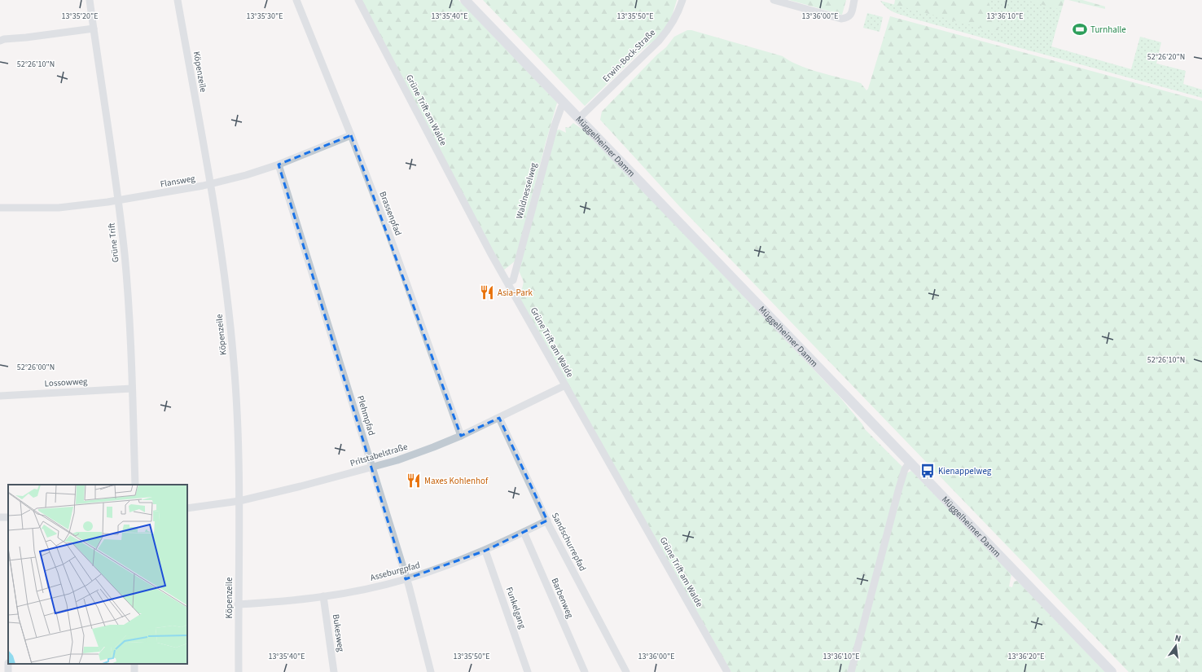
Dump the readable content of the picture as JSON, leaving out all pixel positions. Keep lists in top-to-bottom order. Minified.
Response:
{"streets":{"main road":["Müggelheimer Damm"],"street":["Erwin-Bock-Straße","Köpenzeile","Grüne Trift am Walde","Flansweg","Waldnesselweg","Brassenpfad","Grüne Trift","Lossowweg","Plehmpfad","Pritstabelstraße","Sandschurrepfad","Asseburgpfad","Barbenweg","Funkelgang","Bukesweg"]},"crossings":[["Erwin-Bock-Straße","Müggelheimer Damm"],["Köpenzeile","Flansweg"],["Köpenzeile","Pritstabelstraße"],["Köpenzeile","Asseburgpfad"],["Grüne Trift am Walde","Waldnesselweg"],["Grüne Trift am Walde","Pritstabelstraße"],["Müggelheimer Damm","Waldnesselweg"],["Flansweg","Brassenpfad"],["Flansweg","Grüne Trift"],["Flansweg","Plehmpfad"],["Brassenpfad","Pritstabelstraße"],["Grüne Trift","Lossowweg"],["Plehmpfad","Pritstabelstraße"],["Plehmpfad","Asseburgpfad"],["Pritstabelstraße","Sandschurrepfad"],["Sandschurrepfad","Asseburgpfad"],["Asseburgpfad","Barbenweg"],["Asseburgpfad","Funkelgang"],["Asseburgpfad","Bukesweg"]],"places":{"sports":["Turnhalle"],"restaurant":["Asia-Park","Maxes Kohlenhof"],"bus stop":["Kienappelweg"]},"north":"top","coordinates":["13°35'20\"E","13°35'30\"E","13°35'40\"E","13°35'50\"E","13°36'00\"E","13°36'10\"E","52°26'20\"N","52°26'10\"N","52°26'00\"N","13°36'20\"E"]}
